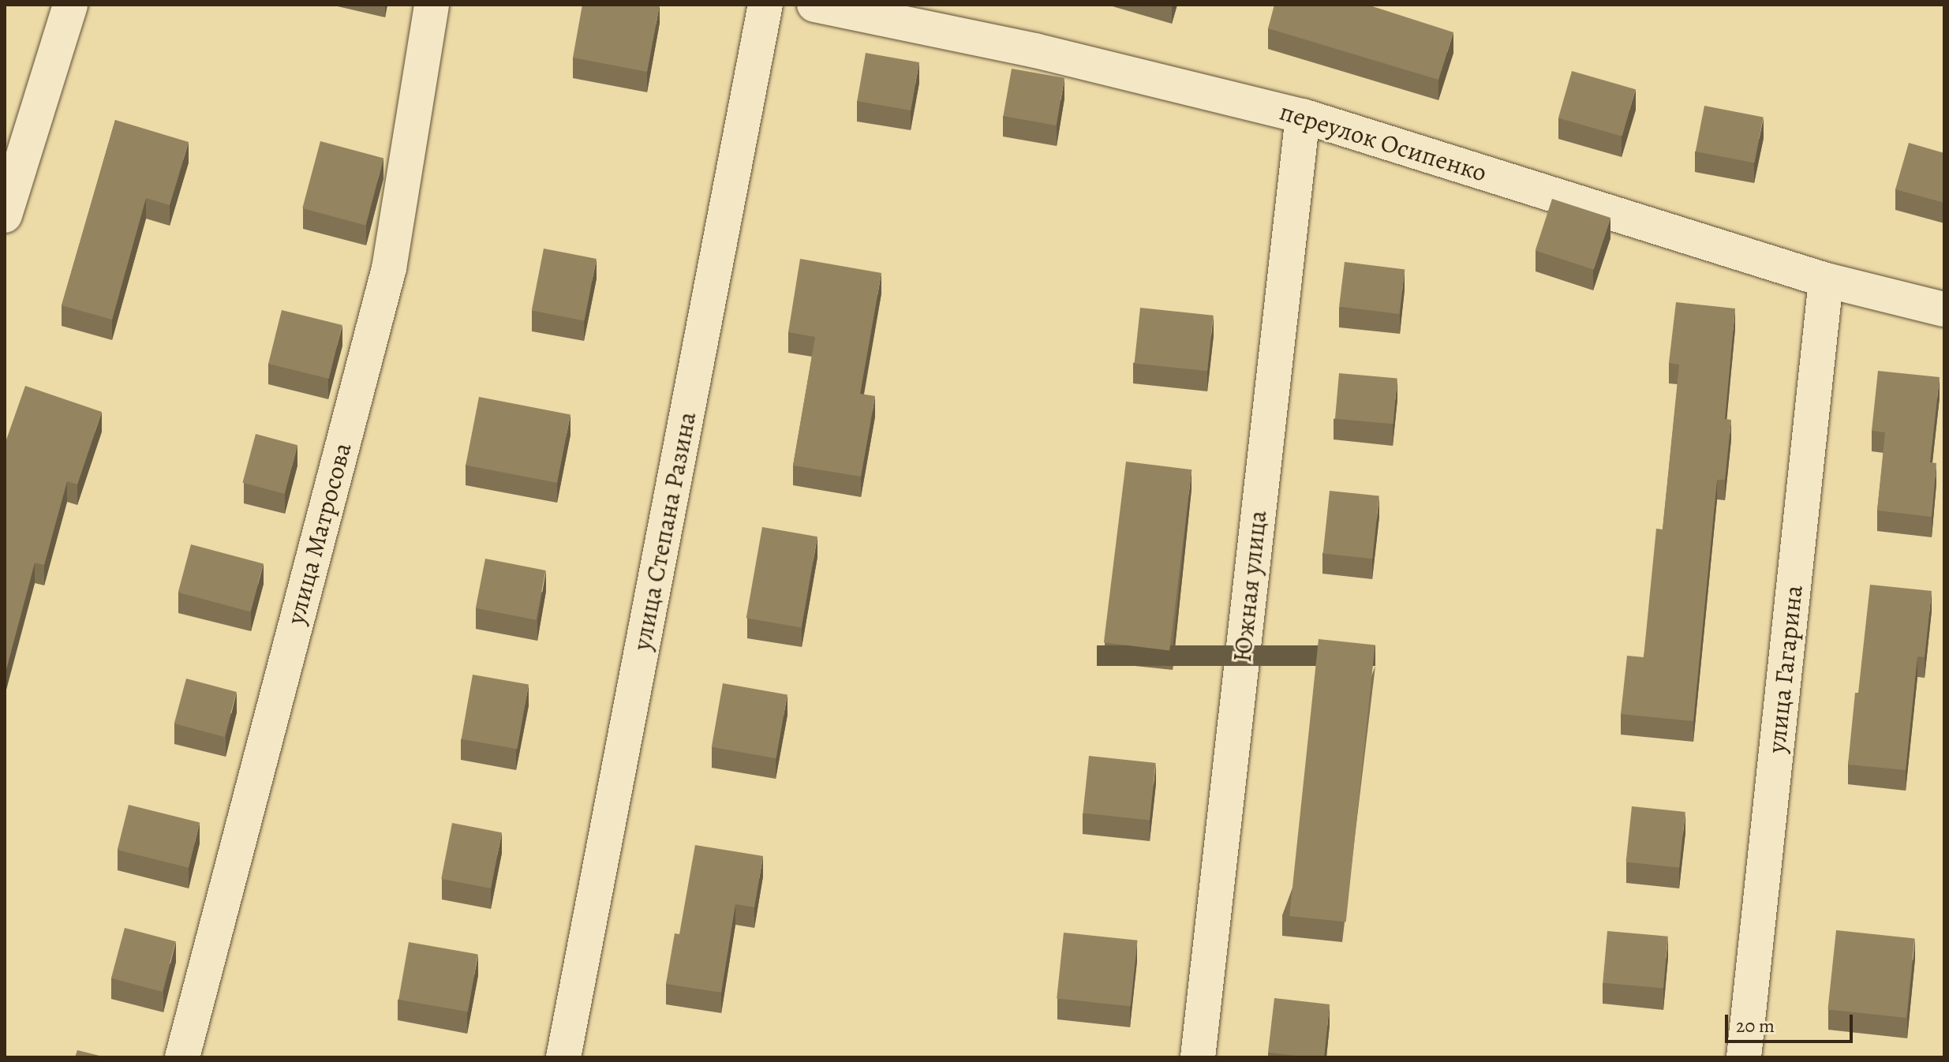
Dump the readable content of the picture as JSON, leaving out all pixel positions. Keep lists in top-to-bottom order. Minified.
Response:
{"streets":{"street":["переулок Осипенко","улица Степана Разина","улица Матросова","Южная улица","улица Гагарина"]},"crossings":[["переулок Осипенко","Южная улица"],["переулок Осипенко","улица Гагарина"]],"scale_bar":"20 m"}
